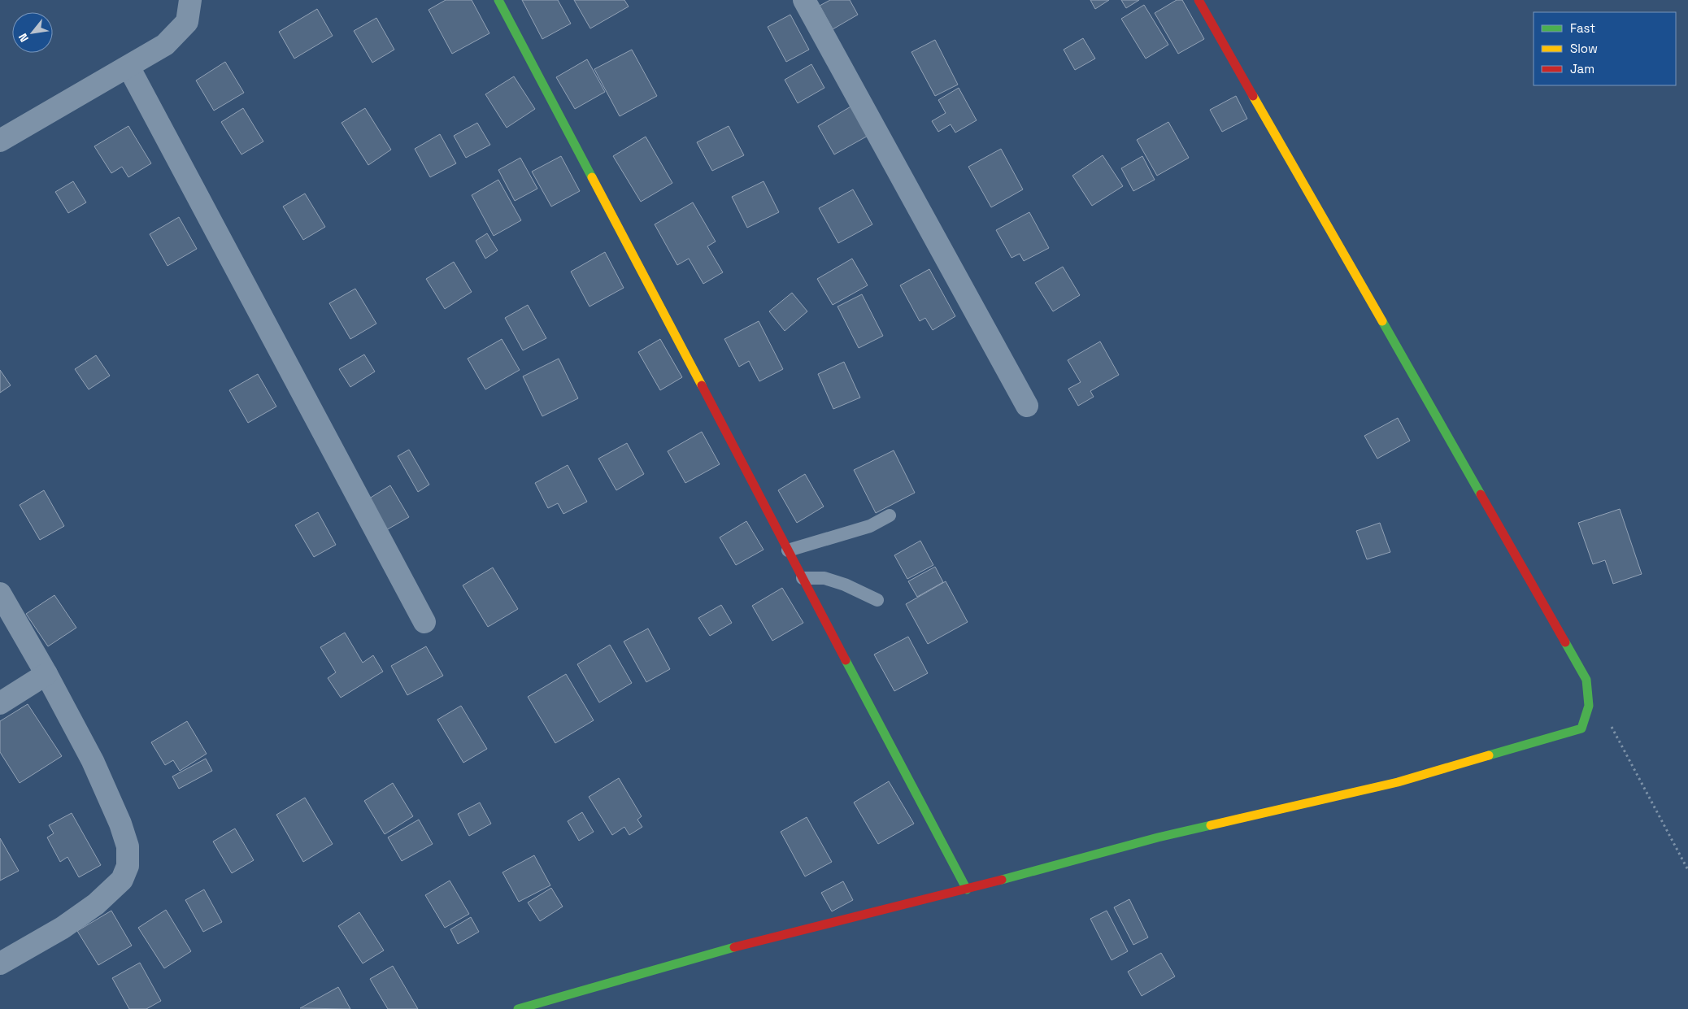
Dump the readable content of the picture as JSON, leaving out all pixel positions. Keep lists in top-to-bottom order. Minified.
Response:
{"legend":["Fast","Slow","Jam"],"north":"bottom left"}
